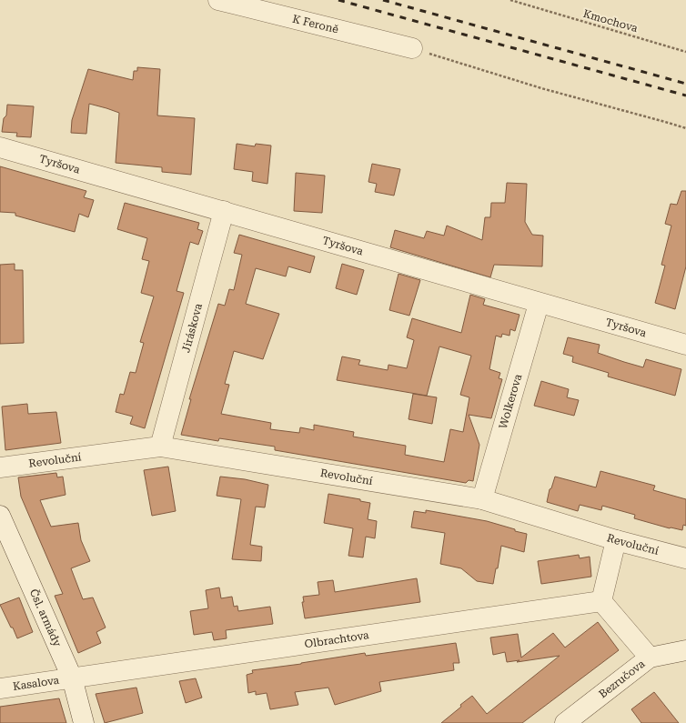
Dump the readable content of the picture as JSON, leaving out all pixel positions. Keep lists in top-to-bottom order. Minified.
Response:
{"streets":{"street":["K Feroně","Tyršova","Jiráskova","Wolkerova","Revoluční","Čsl. armády","Olbrachtova","Bezručova","Kasalova"],"path":["Kmochova"]},"crossings":[["Tyršova","Jiráskova"],["Tyršova","Wolkerova"],["Jiráskova","Revoluční"],["Wolkerova","Revoluční"],["Čsl. armády","Olbrachtova"],["Čsl. armády","Kasalova"],["Olbrachtova","Kasalova"]]}
